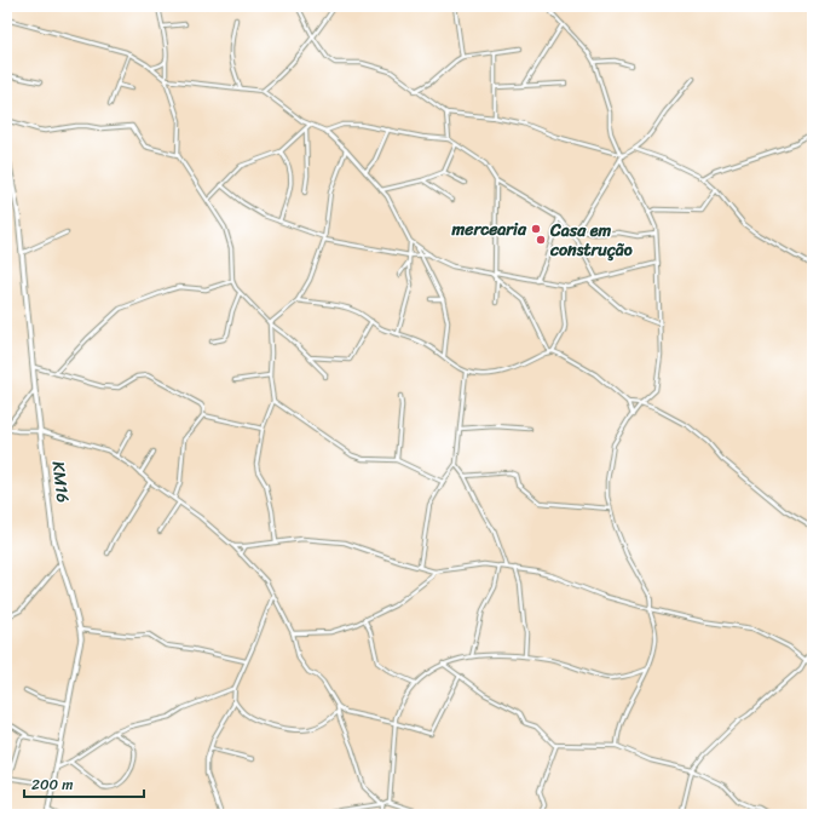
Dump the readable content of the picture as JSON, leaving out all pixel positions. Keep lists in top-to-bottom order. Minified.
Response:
{"streets":{"street":["KM16"]},"places":["mercearia","Casa em construção"],"scale_bar":"200 m"}
